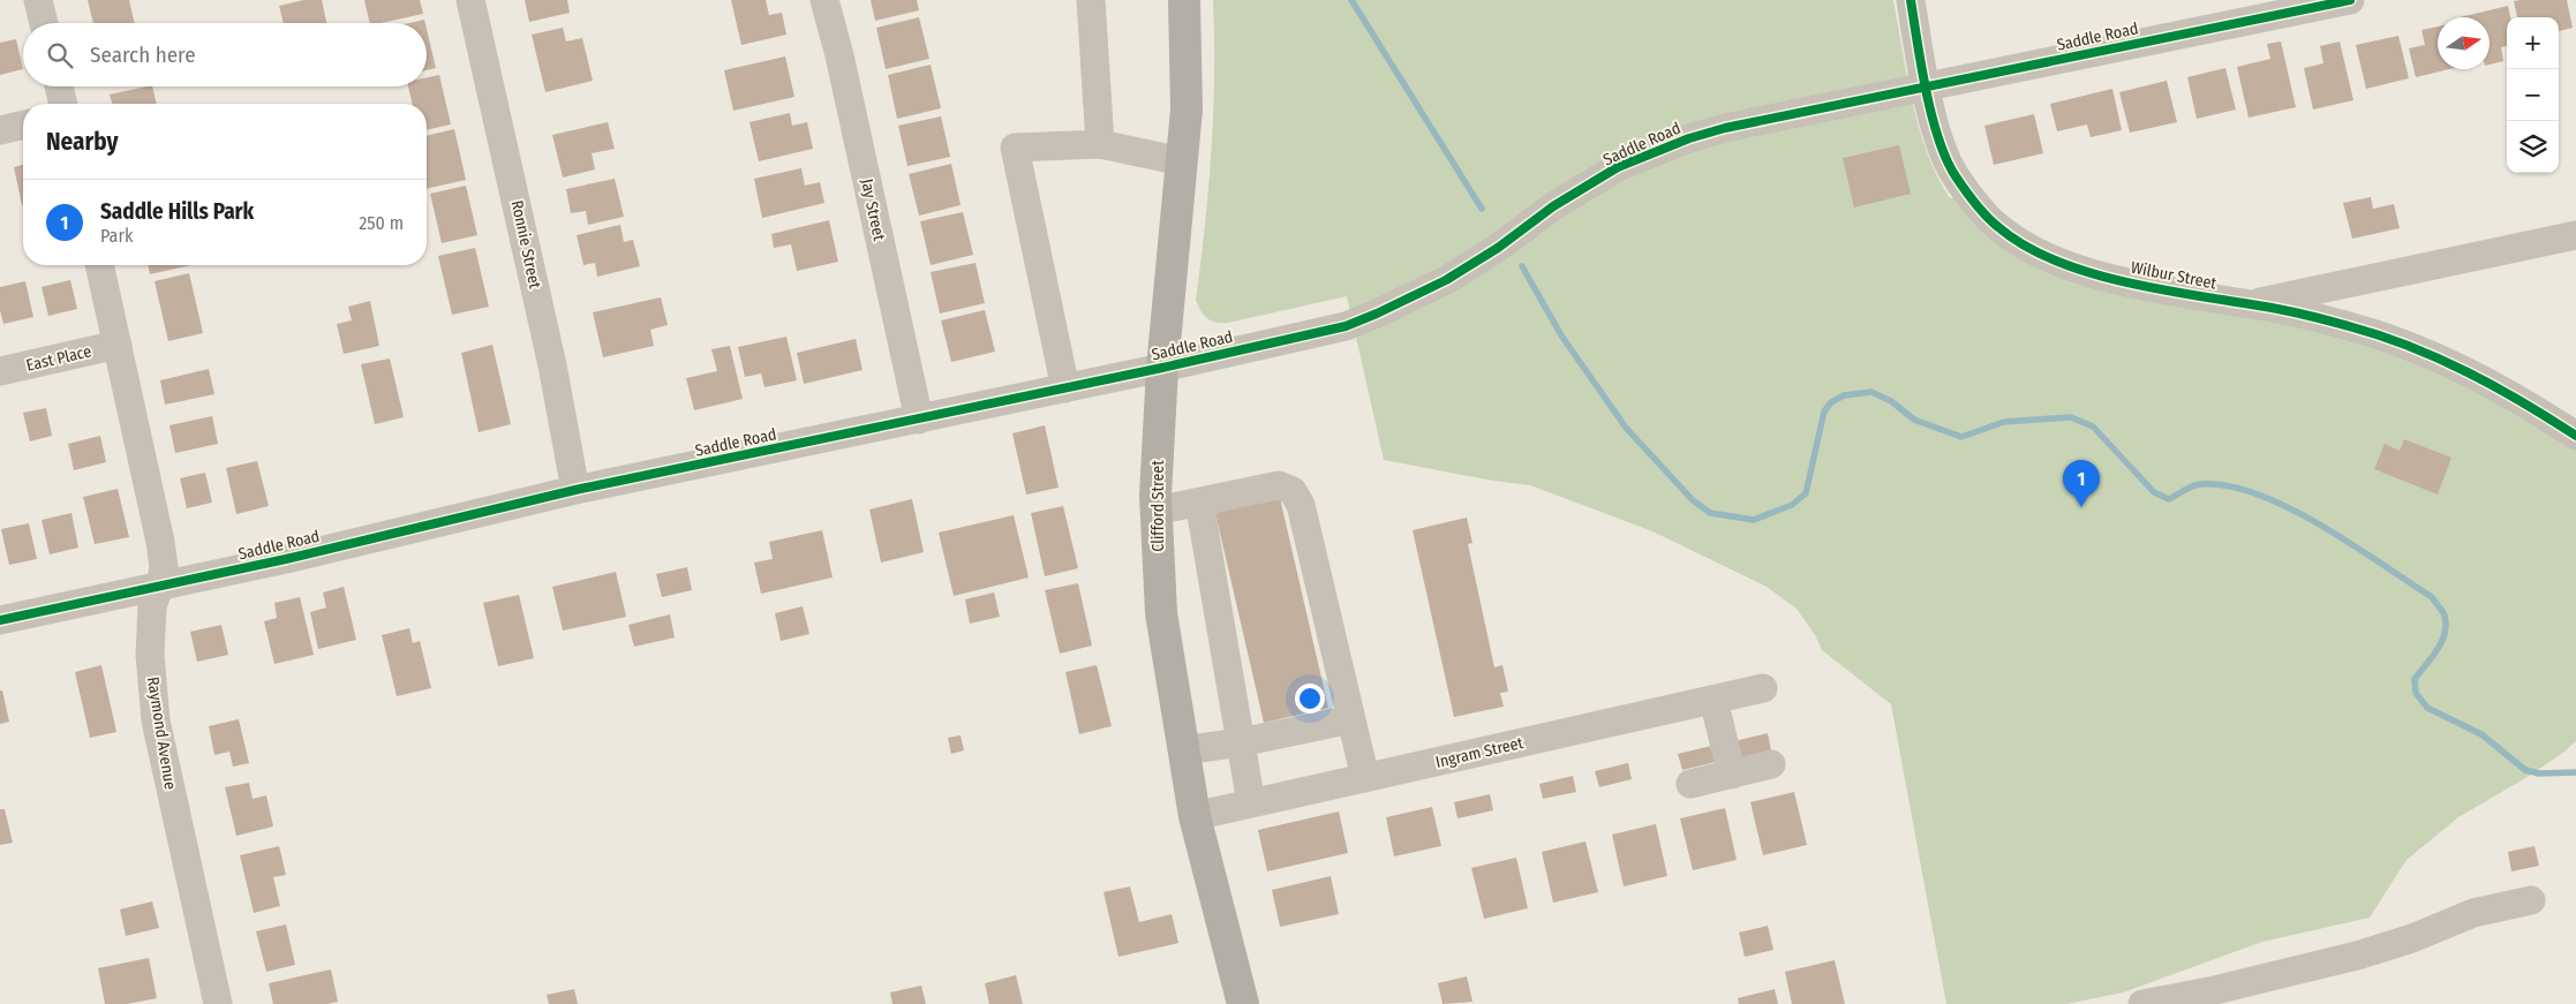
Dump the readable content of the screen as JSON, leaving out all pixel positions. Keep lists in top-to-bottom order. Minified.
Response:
{"streets":{"main road":["Clifford Street"],"street":["Saddle Road","Jay Street","Ronnie Street","Wilbur Street","East Place","Raymond Avenue","Ingram Street"]},"crossings":[["Saddle Road","Jay Street"],["Saddle Road","Ronnie Street"],["Saddle Road","Wilbur Street"],["Saddle Road","Clifford Street"],["Saddle Road","Raymond Avenue"],["East Place","Raymond Avenue"],["Clifford Street","Ingram Street"]],"north":"right","page":{"map_buttons":["+","−"],"search":"Search here","heading":"Nearby","list":[{"mark":"1","name":"Saddle Hills Park","note":"Park","value":"250 m"}],"pins":"1"}}
